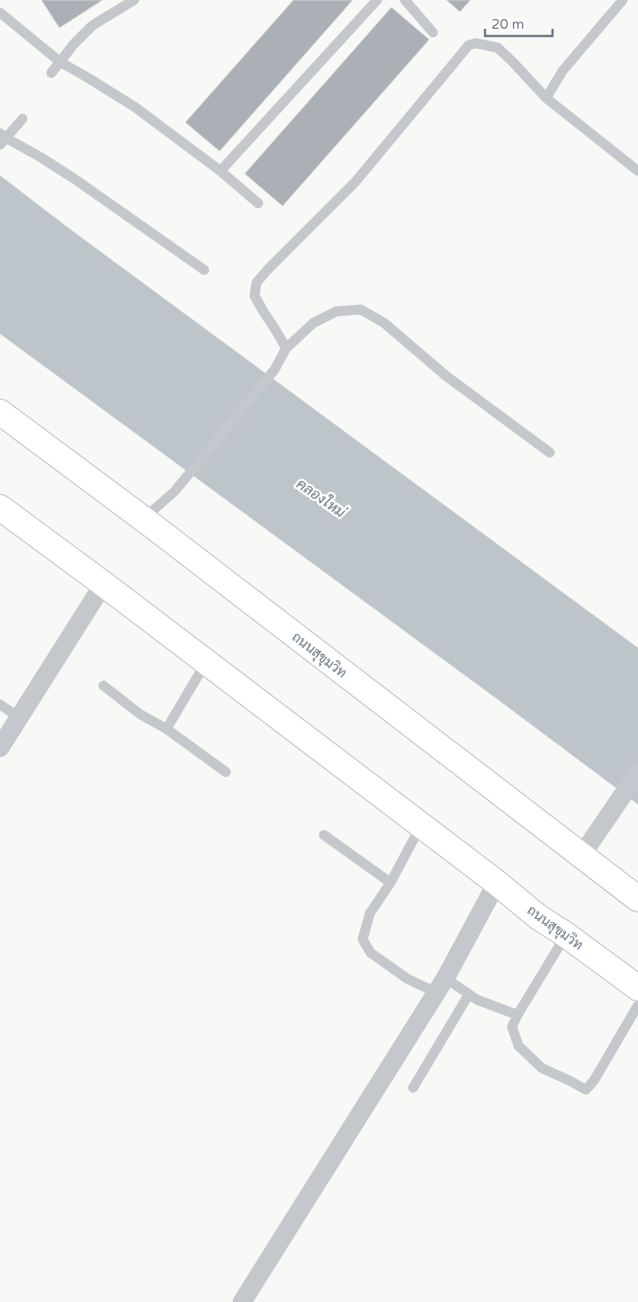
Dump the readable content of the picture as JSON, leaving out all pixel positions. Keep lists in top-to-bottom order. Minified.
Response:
{"streets":{"highway":["ถนนสุขุมวิท"]},"water":["คลองใหม่"],"scale_bar":"20 m"}
